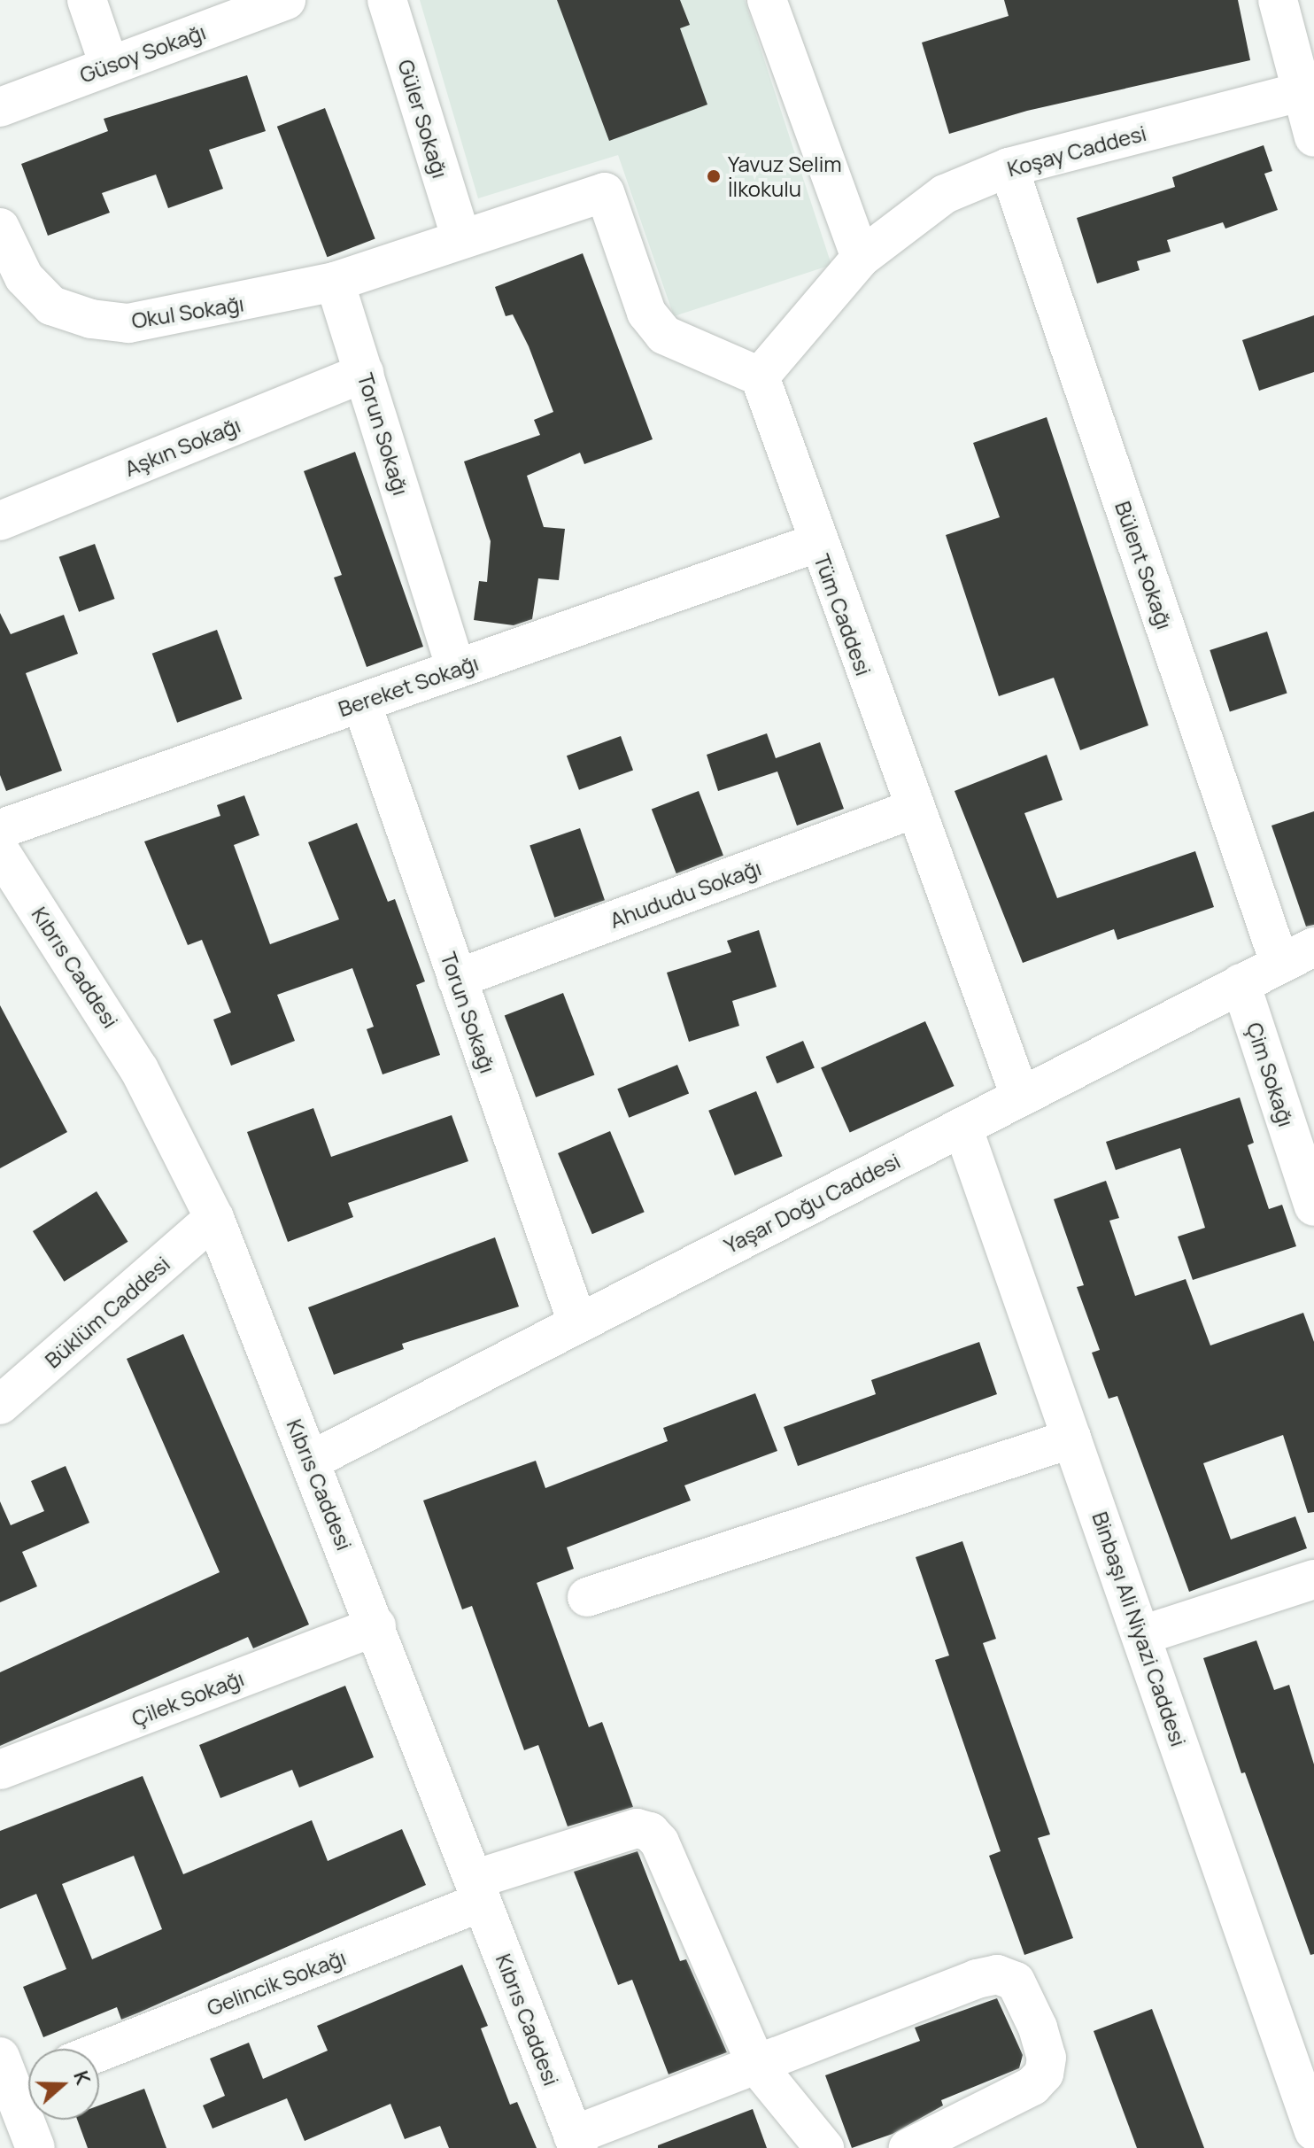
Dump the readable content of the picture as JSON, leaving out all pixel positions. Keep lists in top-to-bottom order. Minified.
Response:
{"streets":{"street":["Güsoy Sokağı","Güler Sokağı","Koşay Caddesi","Okul Sokağı","Torun Sokağı","Aşkın Sokağı","Bülent Sokağı","Tüm Caddesi","Bereket Sokağı","Ahududu Sokağı","Kıbrıs Caddesi","Çim Sokağı","Yaşar Doğu Caddesi","Büklüm Caddesi","Binbaşı Ali Niyazi Caddesi","Çilek Sokağı","Gelincik Sokağı"]},"crossings":[["Koşay Caddesi","Bülent Sokağı"],["Koşay Caddesi","Tüm Caddesi"],["Okul Sokağı","Torun Sokağı"],["Torun Sokağı","Aşkın Sokağı"],["Torun Sokağı","Bereket Sokağı"],["Torun Sokağı","Ahududu Sokağı"],["Torun Sokağı","Yaşar Doğu Caddesi"],["Bülent Sokağı","Yaşar Doğu Caddesi"],["Tüm Caddesi","Bereket Sokağı"],["Tüm Caddesi","Ahududu Sokağı"],["Tüm Caddesi","Yaşar Doğu Caddesi"],["Kıbrıs Caddesi","Yaşar Doğu Caddesi"],["Kıbrıs Caddesi","Büklüm Caddesi"],["Kıbrıs Caddesi","Çilek Sokağı"],["Kıbrıs Caddesi","Gelincik Sokağı"],["Çim Sokağı","Yaşar Doğu Caddesi"],["Yaşar Doğu Caddesi","Binbaşı Ali Niyazi Caddesi"]],"places":["Yavuz Selim İlkokulu"],"north":"right"}
